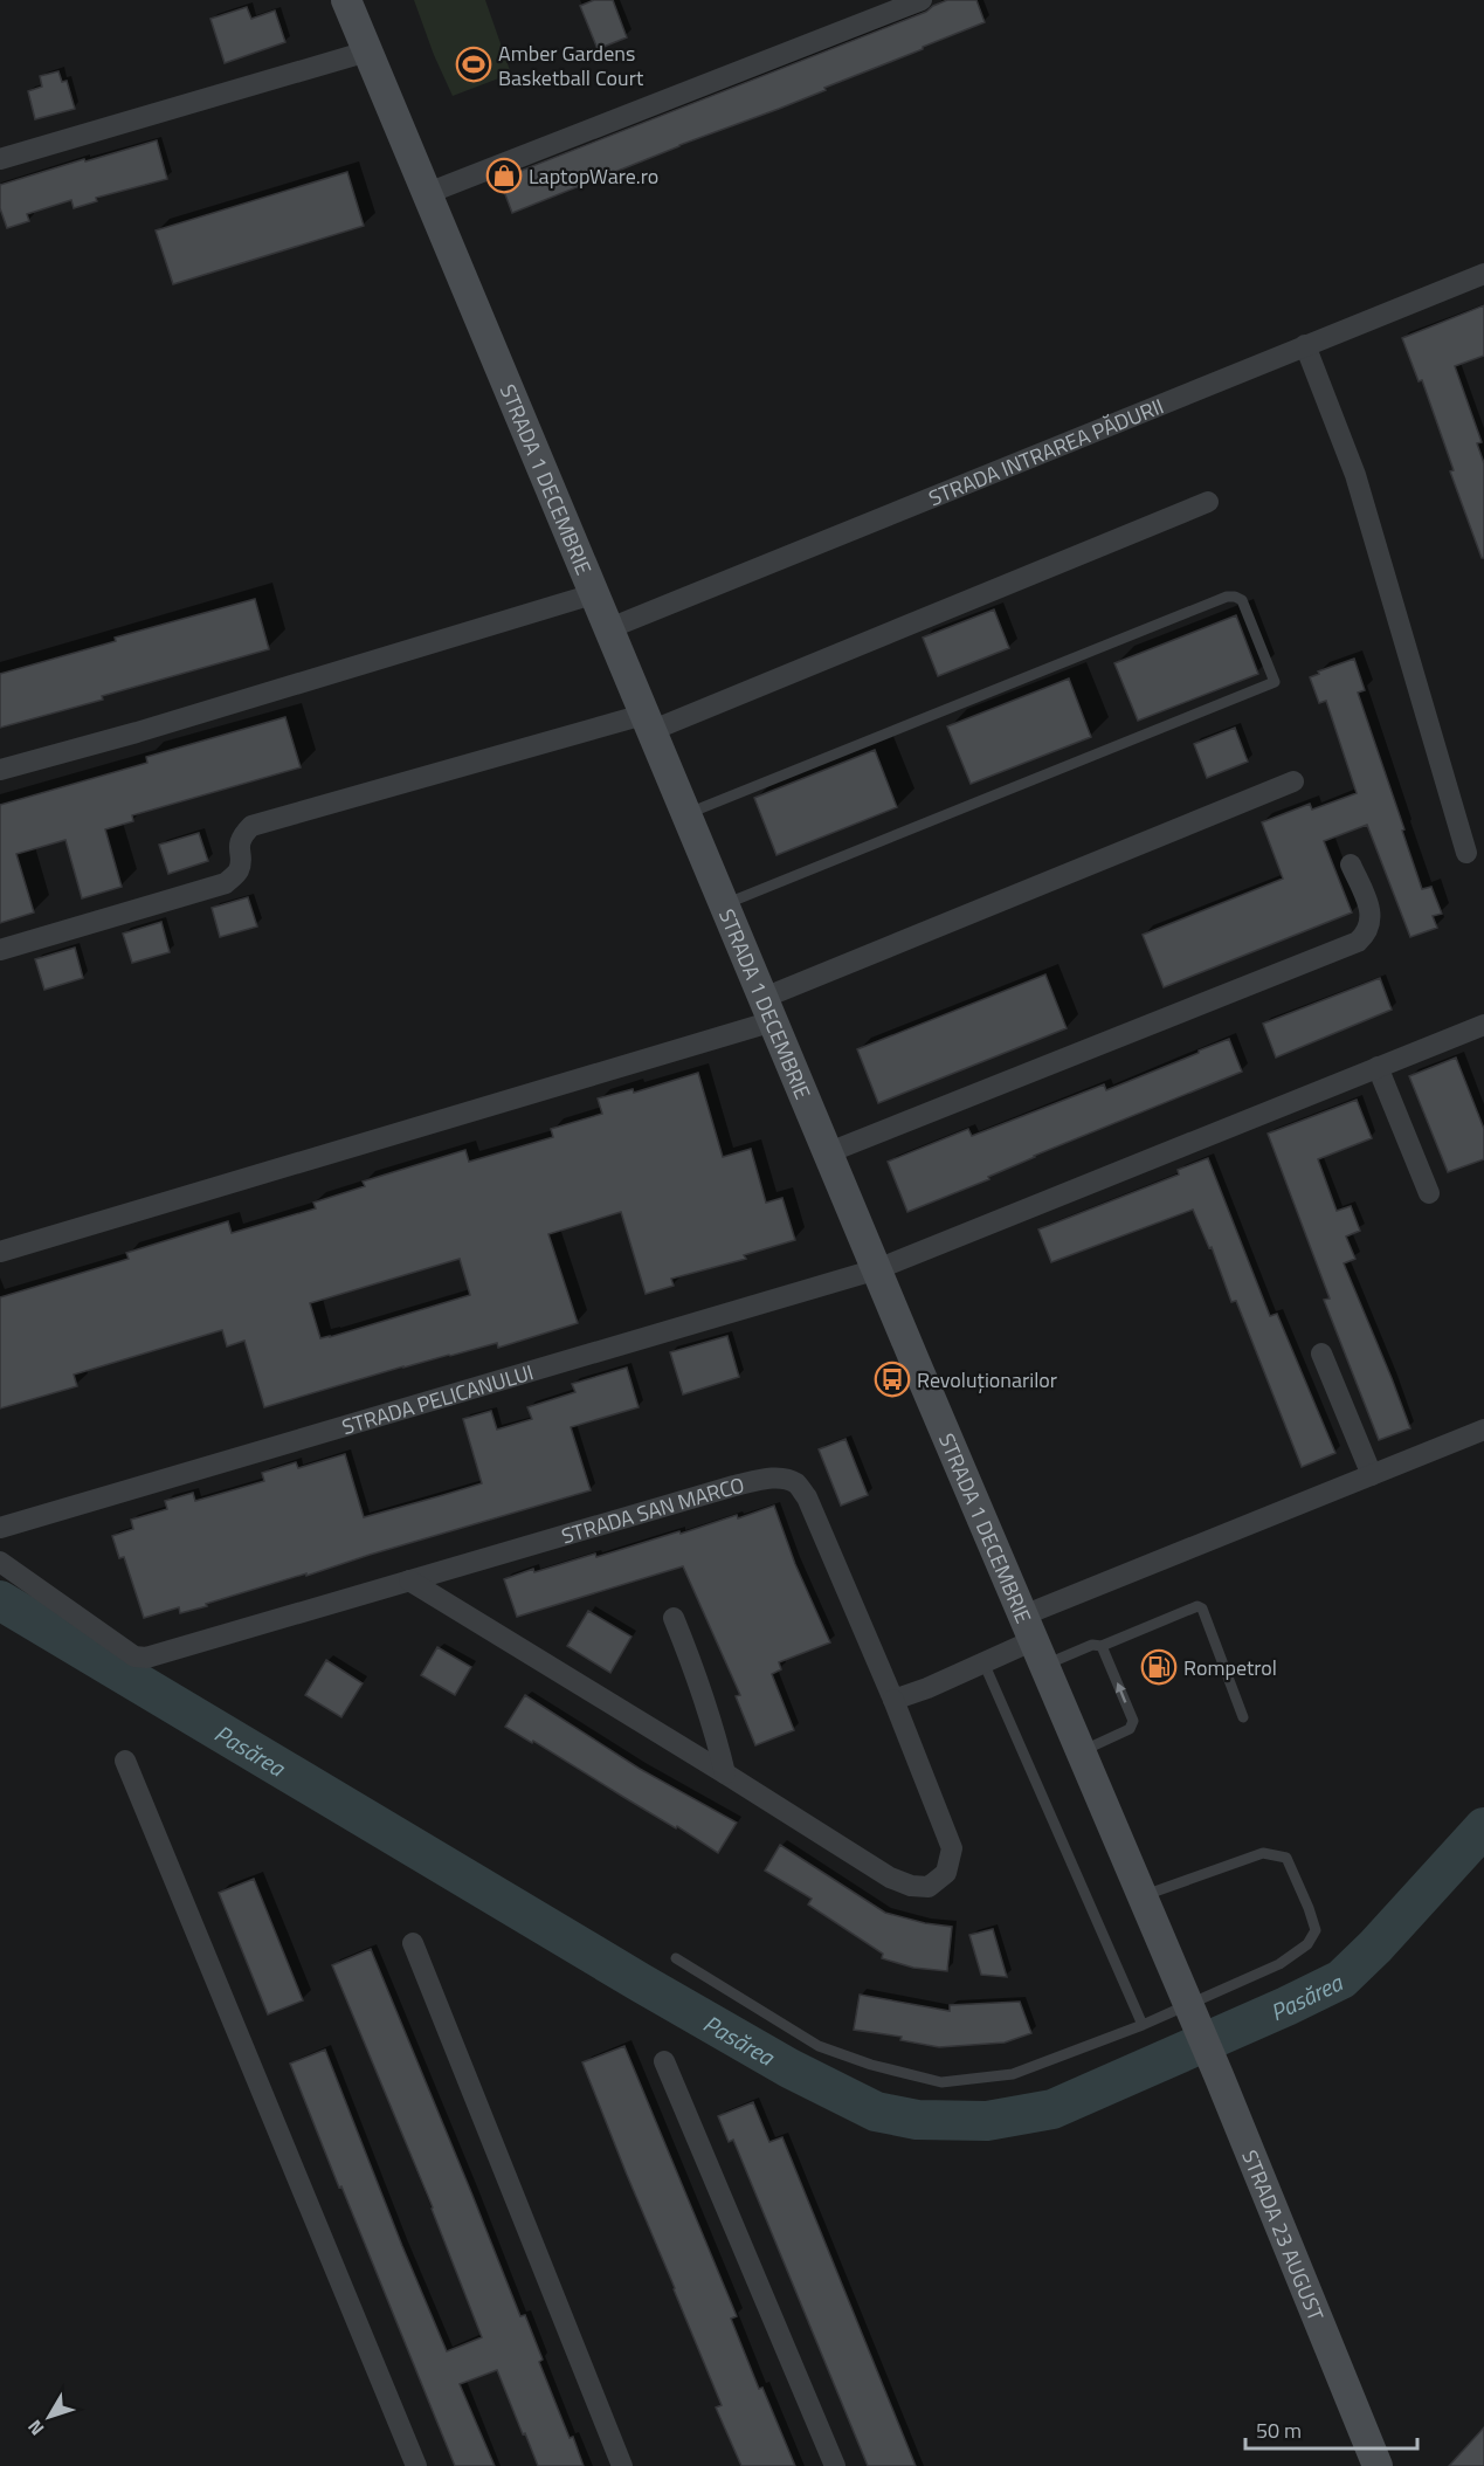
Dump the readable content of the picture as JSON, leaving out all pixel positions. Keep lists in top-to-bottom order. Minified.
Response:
{"streets":{"main road":["STRADA 1 DECEMBRIE","STRADA 23 AUGUST"],"street":["STRADA INTRAREA PĂDURII","STRADA PELICANULUI","STRADA SAN MARCO"]},"crossings":[["STRADA INTRAREA PĂDURII","STRADA 1 DECEMBRIE"],["STRADA 1 DECEMBRIE","STRADA PELICANULUI"],["STRADA 1 DECEMBRIE","STRADA 23 AUGUST"]],"water":["Pasărea"],"places":{"sports":["Amber Gardens Basketball Court"],"shop":["LaptopWare.ro"],"bus stop":["Revoluționarilor"],"fuel station":["Rompetrol"]},"scale_bar":"50 m","north":"bottom left"}
